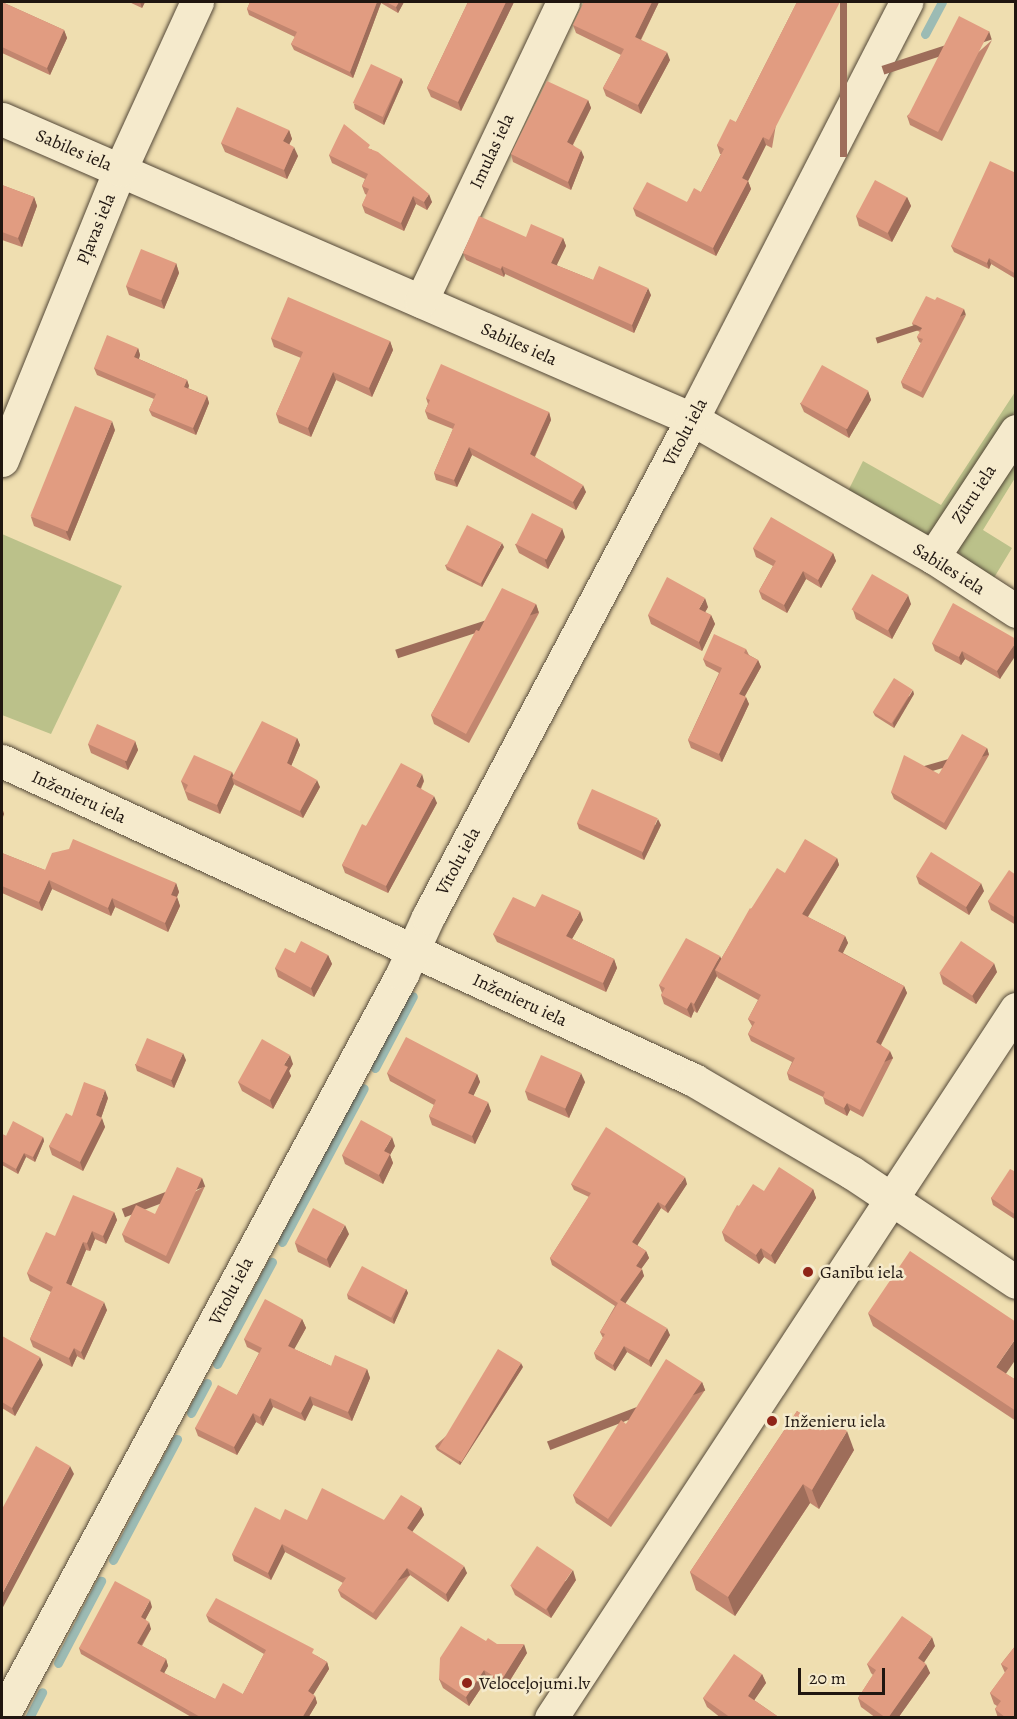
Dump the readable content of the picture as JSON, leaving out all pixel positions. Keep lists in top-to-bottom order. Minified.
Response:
{"streets":{"street":["Sabiles iela","Imulas iela","Pļavas iela","Vītolu iela","Zūru iela","Inženieru iela"]},"crossings":[["Sabiles iela","Imulas iela"],["Sabiles iela","Pļavas iela"],["Sabiles iela","Vītolu iela"],["Sabiles iela","Zūru iela"],["Vītolu iela","Inženieru iela"]],"places":["Ganību iela","Inženieru iela","Veloceļojumi.lv"],"scale_bar":"20 m"}
